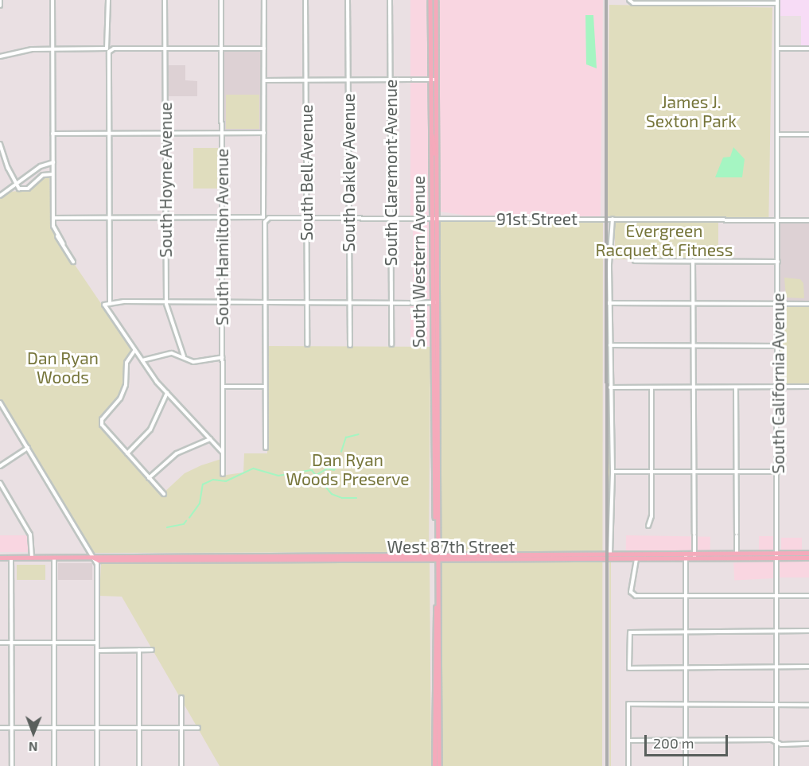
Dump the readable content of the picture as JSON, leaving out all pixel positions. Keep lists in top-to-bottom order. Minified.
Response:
{"streets":{"main road":["South Western Avenue","West 87th Street"],"street":["South Bell Avenue","South Oakley Avenue","South Claremont Avenue","South Hoyne Avenue","91st Street","South Hamilton Avenue","South California Avenue"]},"crossings":[["South Bell Avenue","91st Street"],["South Oakley Avenue","91st Street"],["South Claremont Avenue","91st Street"],["South Hoyne Avenue","91st Street"],["91st Street","South Hamilton Avenue"],["91st Street","South Western Avenue"],["91st Street","South California Avenue"],["South Western Avenue","West 87th Street"],["South California Avenue","West 87th Street"]],"parks":["James J. Sexton Park","Evergreen Racquet & Fitness","Dan Ryan Woods","Dan Ryan Woods Preserve"],"scale_bar":"200 m","north":"bottom"}
